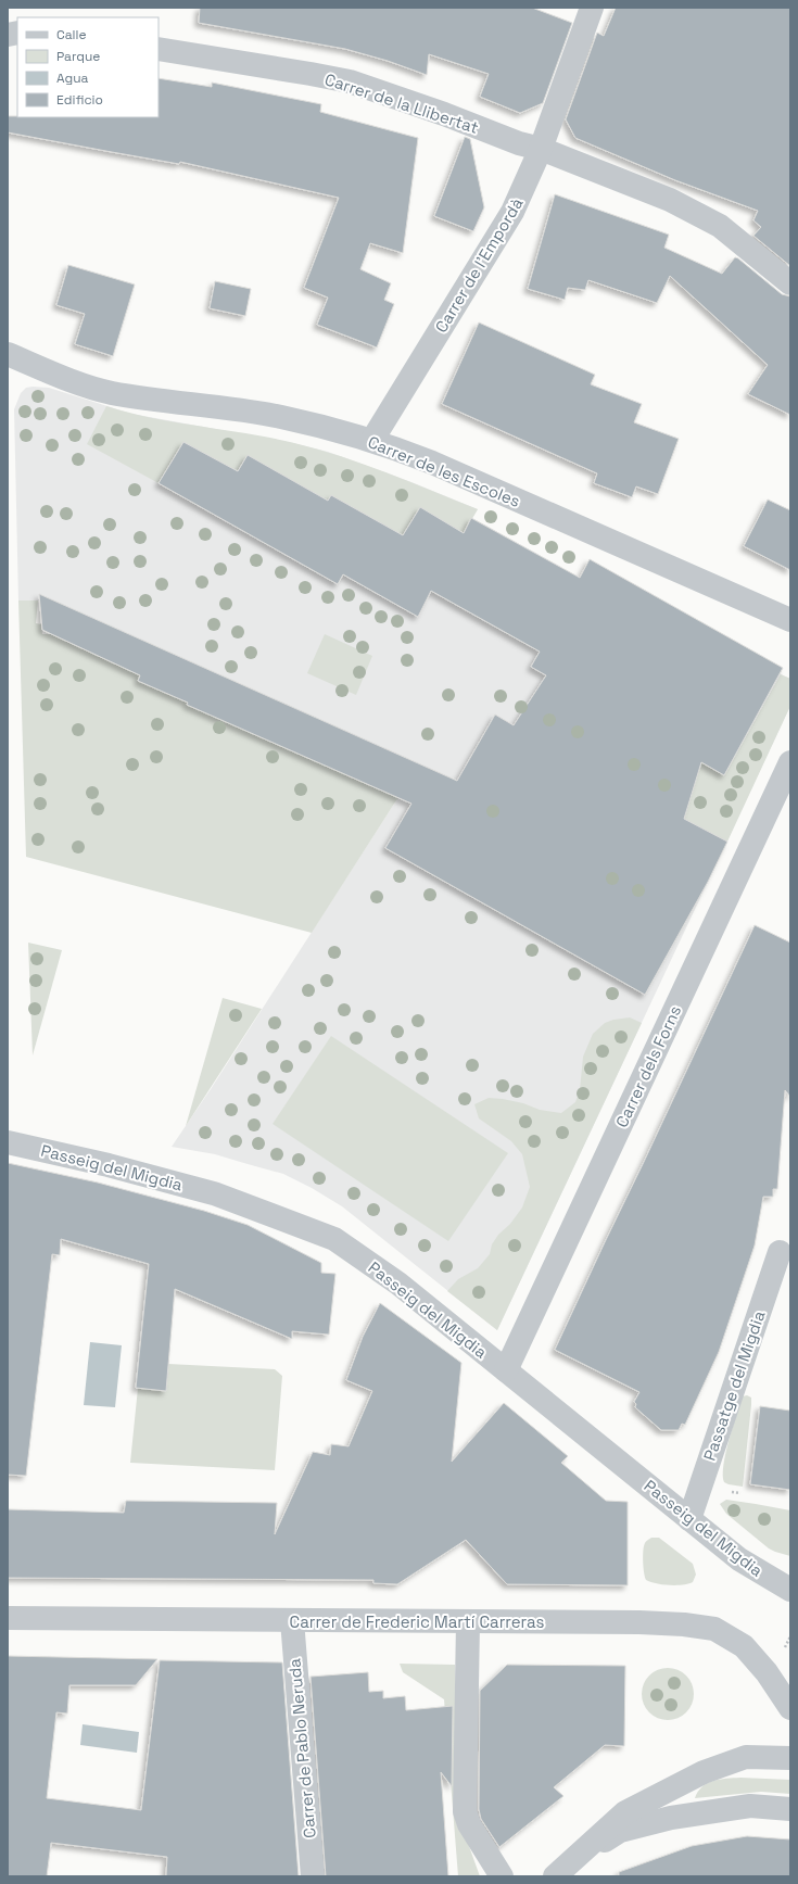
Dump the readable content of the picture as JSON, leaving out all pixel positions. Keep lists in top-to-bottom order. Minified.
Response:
{"streets":{"street":["Carrer de la Llibertat","Carrer de l'Empordà","Carrer de les Escoles","Carrer dels Forns","Passeig del Migdia","Passatge del Migdia","Carrer de Frederic Martí Carreras","Carrer de Pablo Neruda"]},"crossings":[["Carrer de la Llibertat","Carrer de l'Empordà"],["Carrer de l'Empordà","Carrer de les Escoles"],["Carrer dels Forns","Passeig del Migdia"],["Passeig del Migdia","Passatge del Migdia"],["Carrer de Frederic Martí Carreras","Carrer de Pablo Neruda"]],"legend":["Calle","Parque","Agua","Edificio"]}
